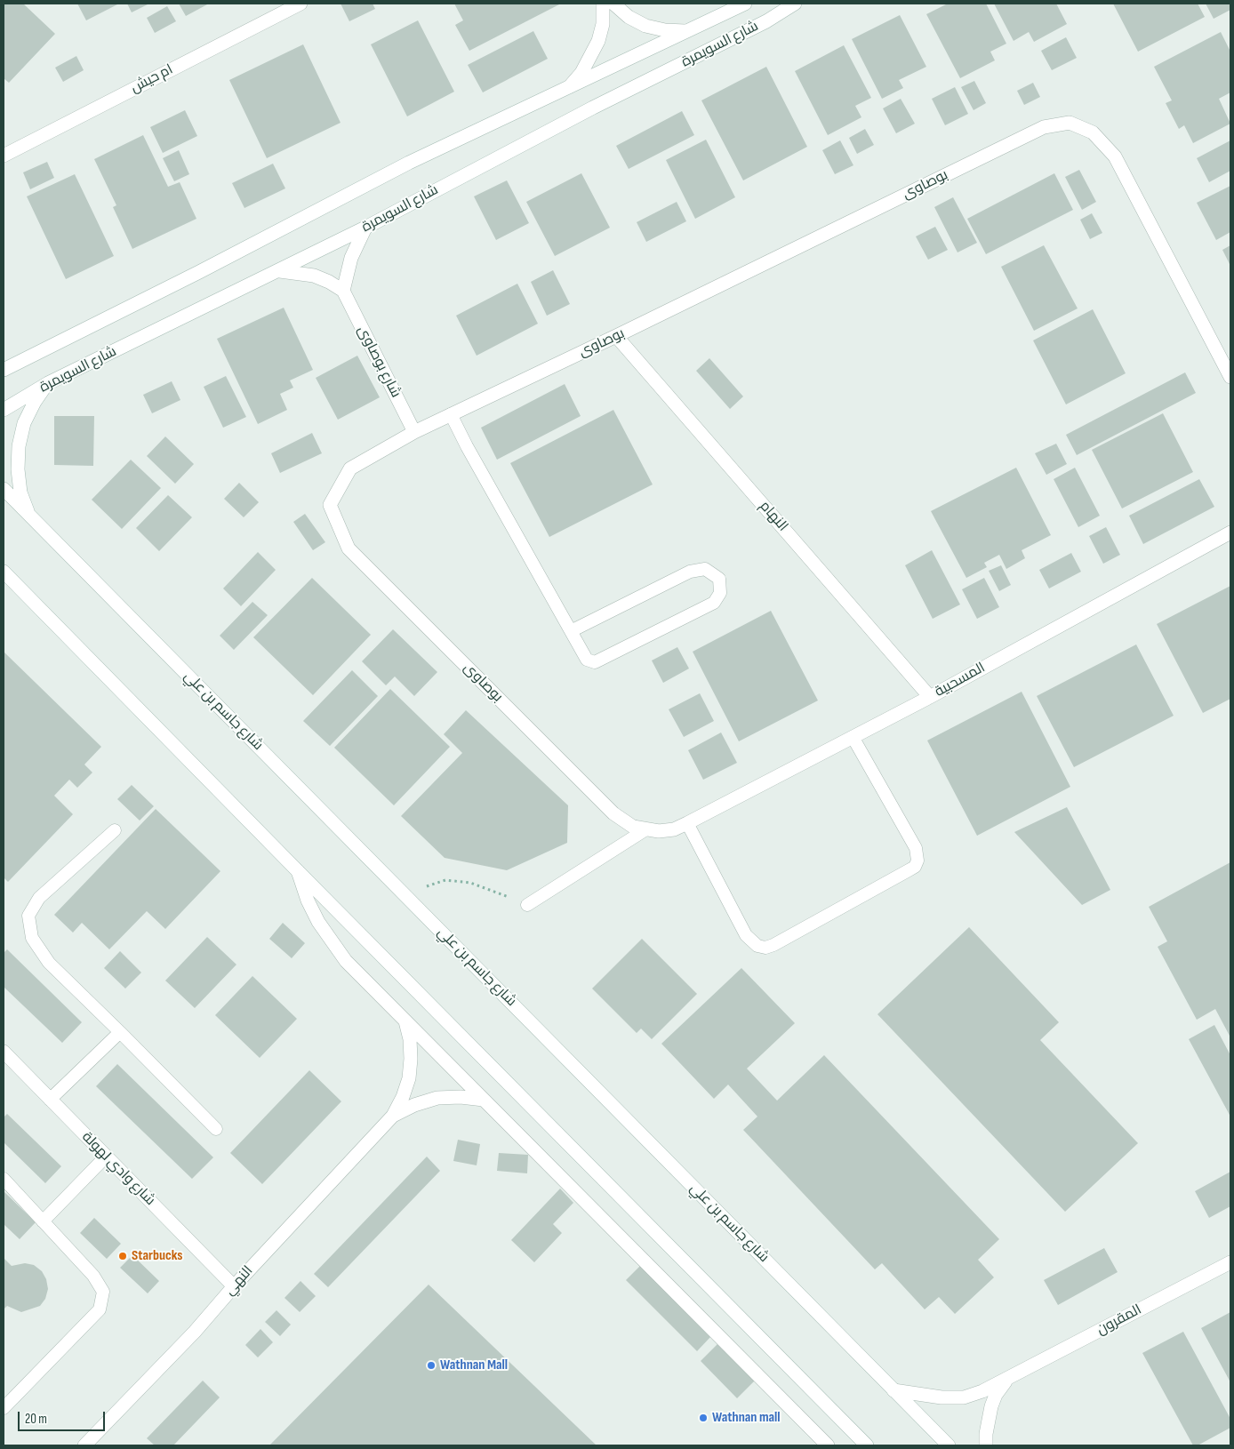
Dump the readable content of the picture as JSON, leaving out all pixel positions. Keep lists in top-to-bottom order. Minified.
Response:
{"streets":{"street":["شارع السويمرة","ام حيش","بوصاوى","شارع بوصاوى","النهام","المسحبية","شارع جاسم بن علي","شارع وادي لهولة","النهي","المقرون"]},"crossings":[["بوصاوى","شارع بوصاوى"],["بوصاوى","النهام"],["بوصاوى","المسحبية"],["النهام","المسحبية"],["شارع جاسم بن علي","المقرون"],["شارع وادي لهولة","النهي"]],"places":["Starbucks","Wathnan Mall","Wathnan mall"],"scale_bar":"20 m"}
